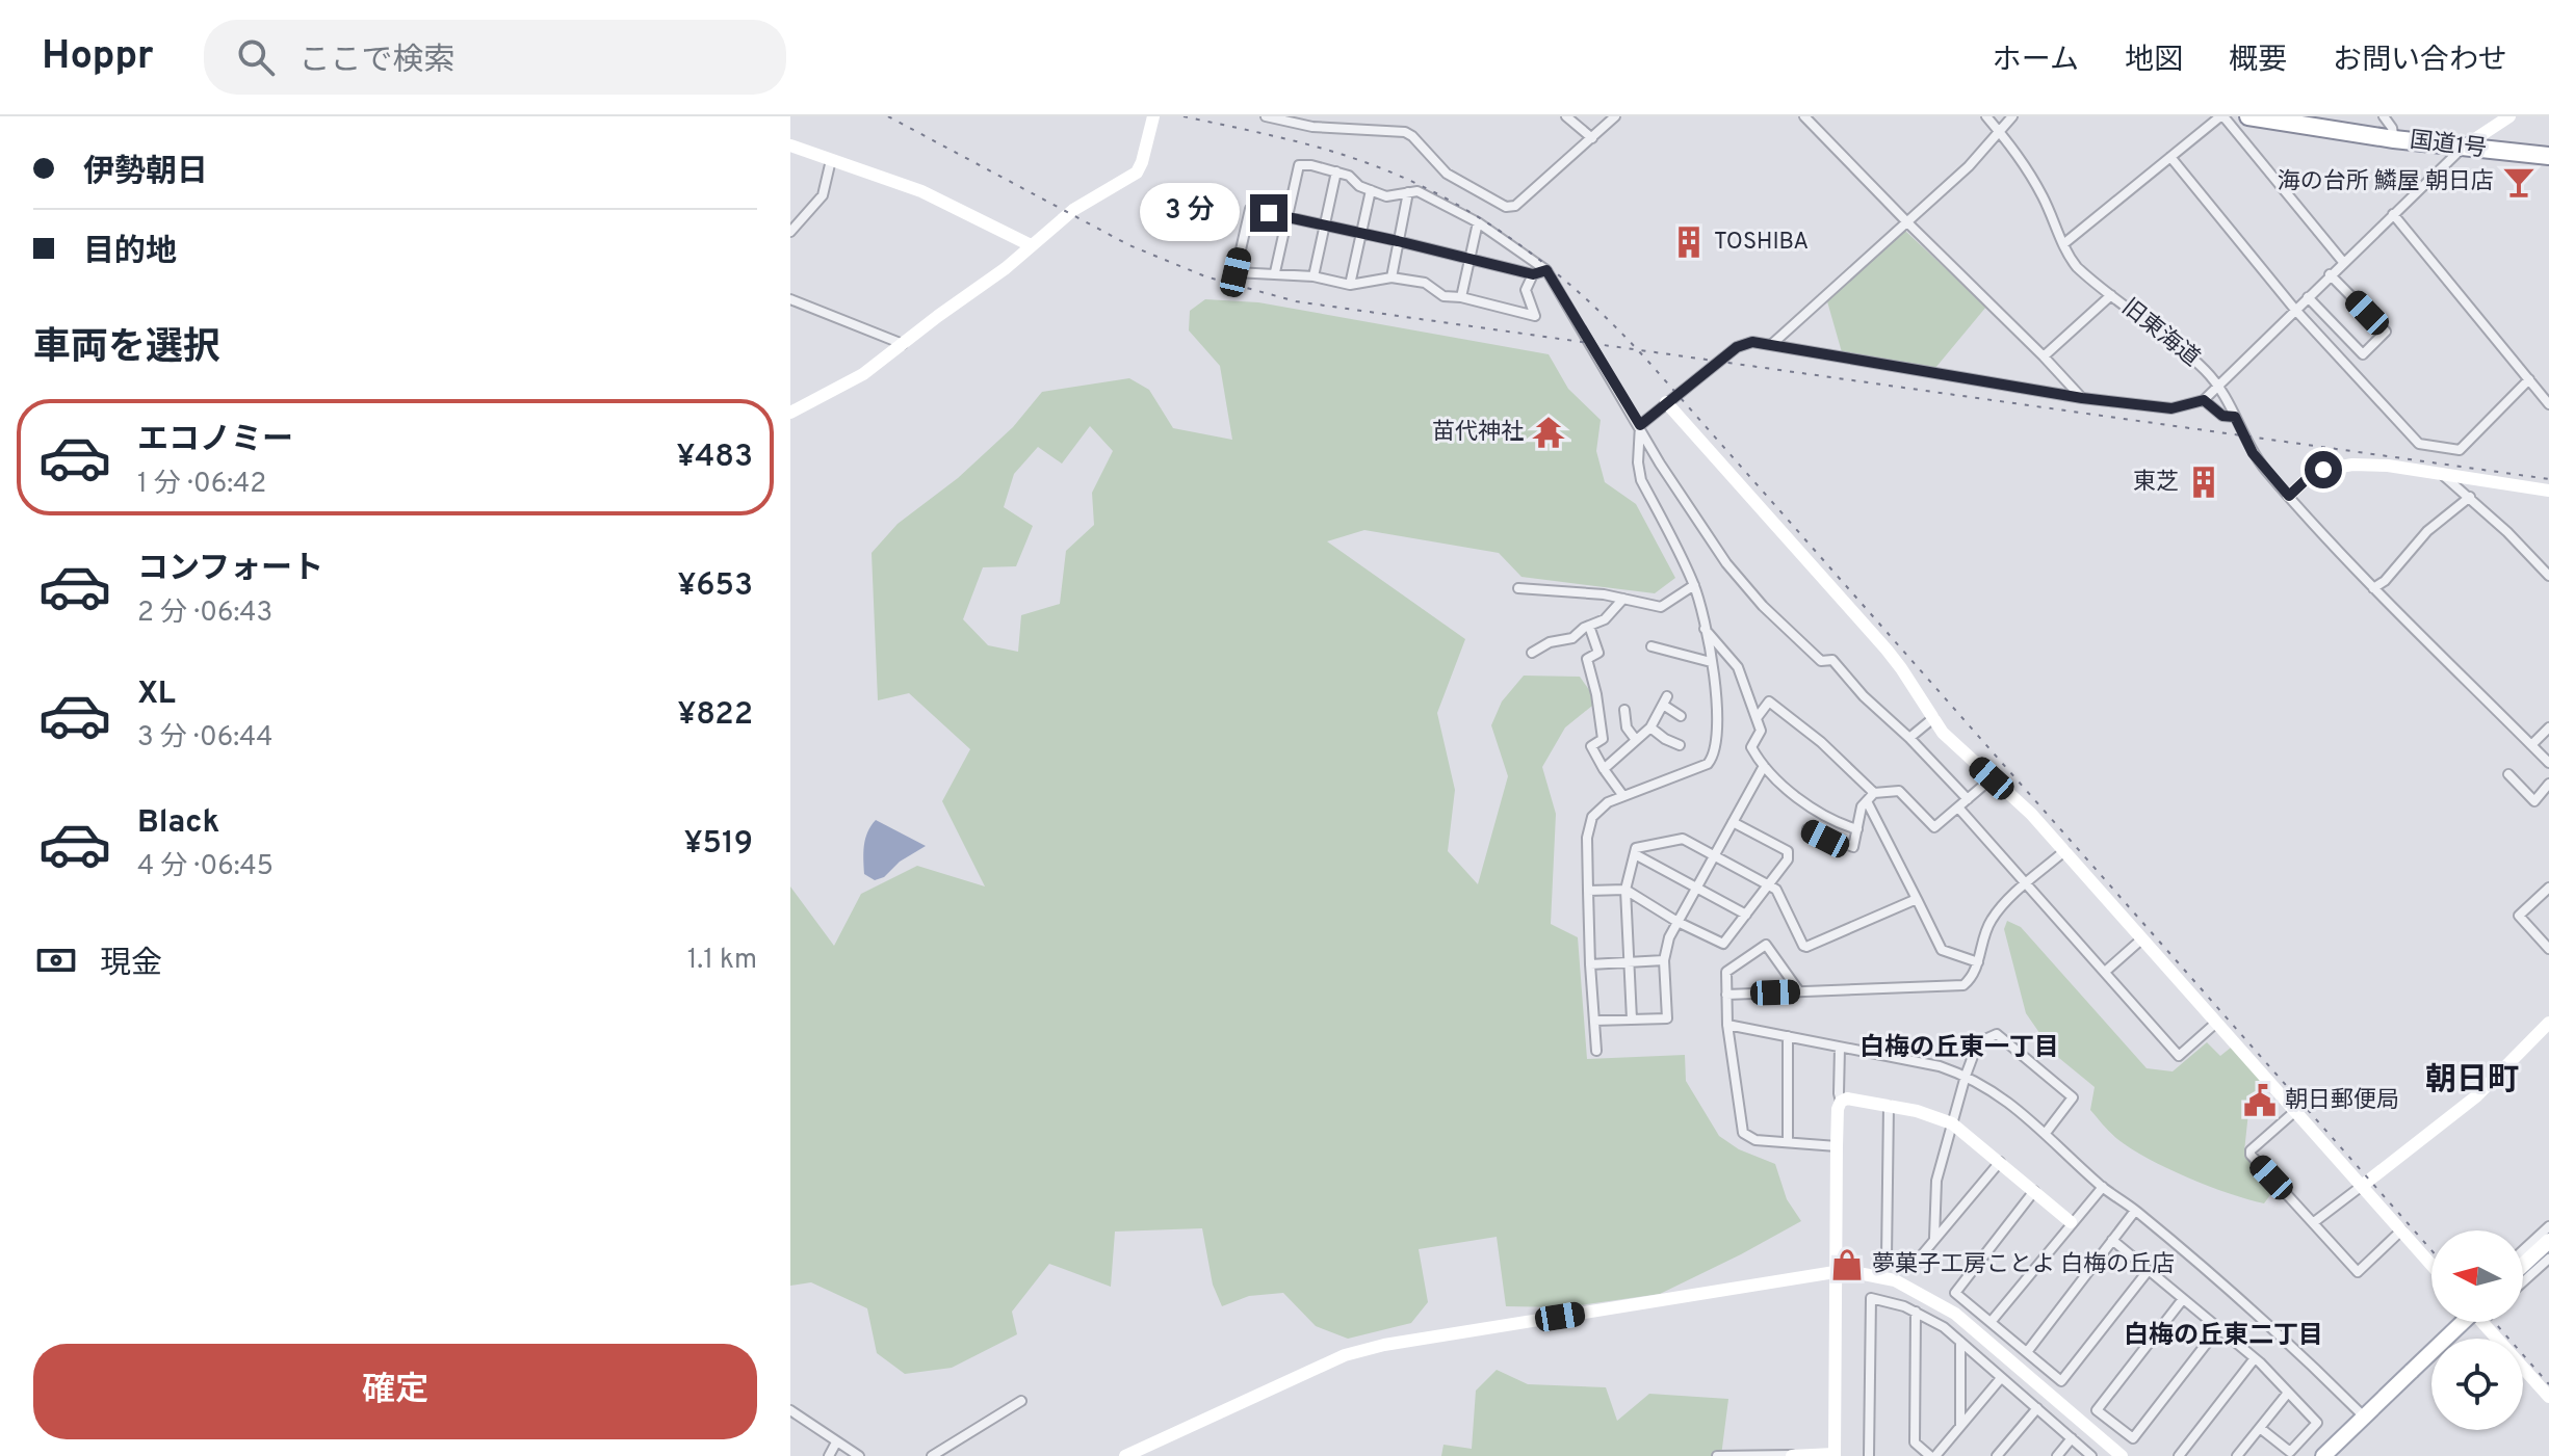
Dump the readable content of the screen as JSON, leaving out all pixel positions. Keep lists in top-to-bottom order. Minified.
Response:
{"streets":{"highway":["国道1号"],"street":["旧東海道"]},"districts":["白梅の丘東一丁目","朝日町","白梅の丘東二丁目"],"places":{"bar":["海の台所 鱗屋 朝日店"],"building":["TOSHIBA","東芝"],"temple":["苗代神社"],"public building":["朝日郵便局"],"shop":["夢菓子工房ことよ 白梅の丘店"]},"north":"left","page":{"header":"Hoppr","search":"ここで検索","nav":["ホーム","地図","概要","お問い合わせ"],"banner":["伊勢朝日","目的地"],"bubble":"3 分","heading":"車両を選択","list":[{"name":"エコノミー","note":"1 分 · 06:42","value":"¥483"},{"name":"コンフォート","note":"2 分 · 06:43","value":"¥653"},{"name":"XL","note":"3 分 · 06:44","value":"¥822"},{"name":"Black","note":"4 分 · 06:45","value":"¥519"}],"pay":["現金","1.1 km"],"buttons":"確定"}}
